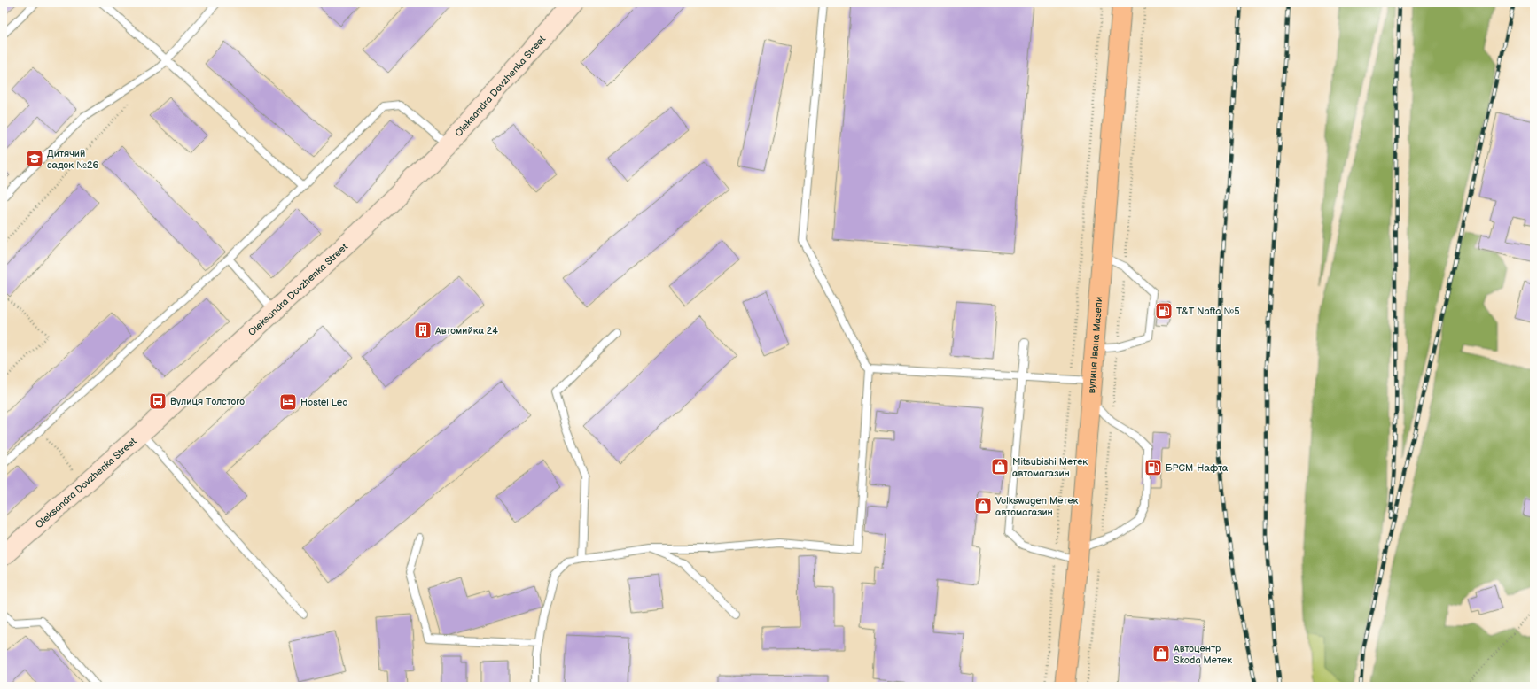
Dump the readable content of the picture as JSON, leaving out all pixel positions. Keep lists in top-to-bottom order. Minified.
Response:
{"streets":{"main road":["Oleksandra Dovzhenka Street","вулиця Івана Мазепи"]},"places":{"school or university":["Дитячий садок №26"],"fuel station":["Т&T Nafta №5","БРСМ-Нафта"],"building":["Автомийка 24"],"bus stop":["Вулиця Толстого"],"hotel":["Hostel Leo"],"shop":["Mitsubishi Метек автомагазин","Volkswagen Метек автомагазин","Автоцентр Skoda Метек"]}}
